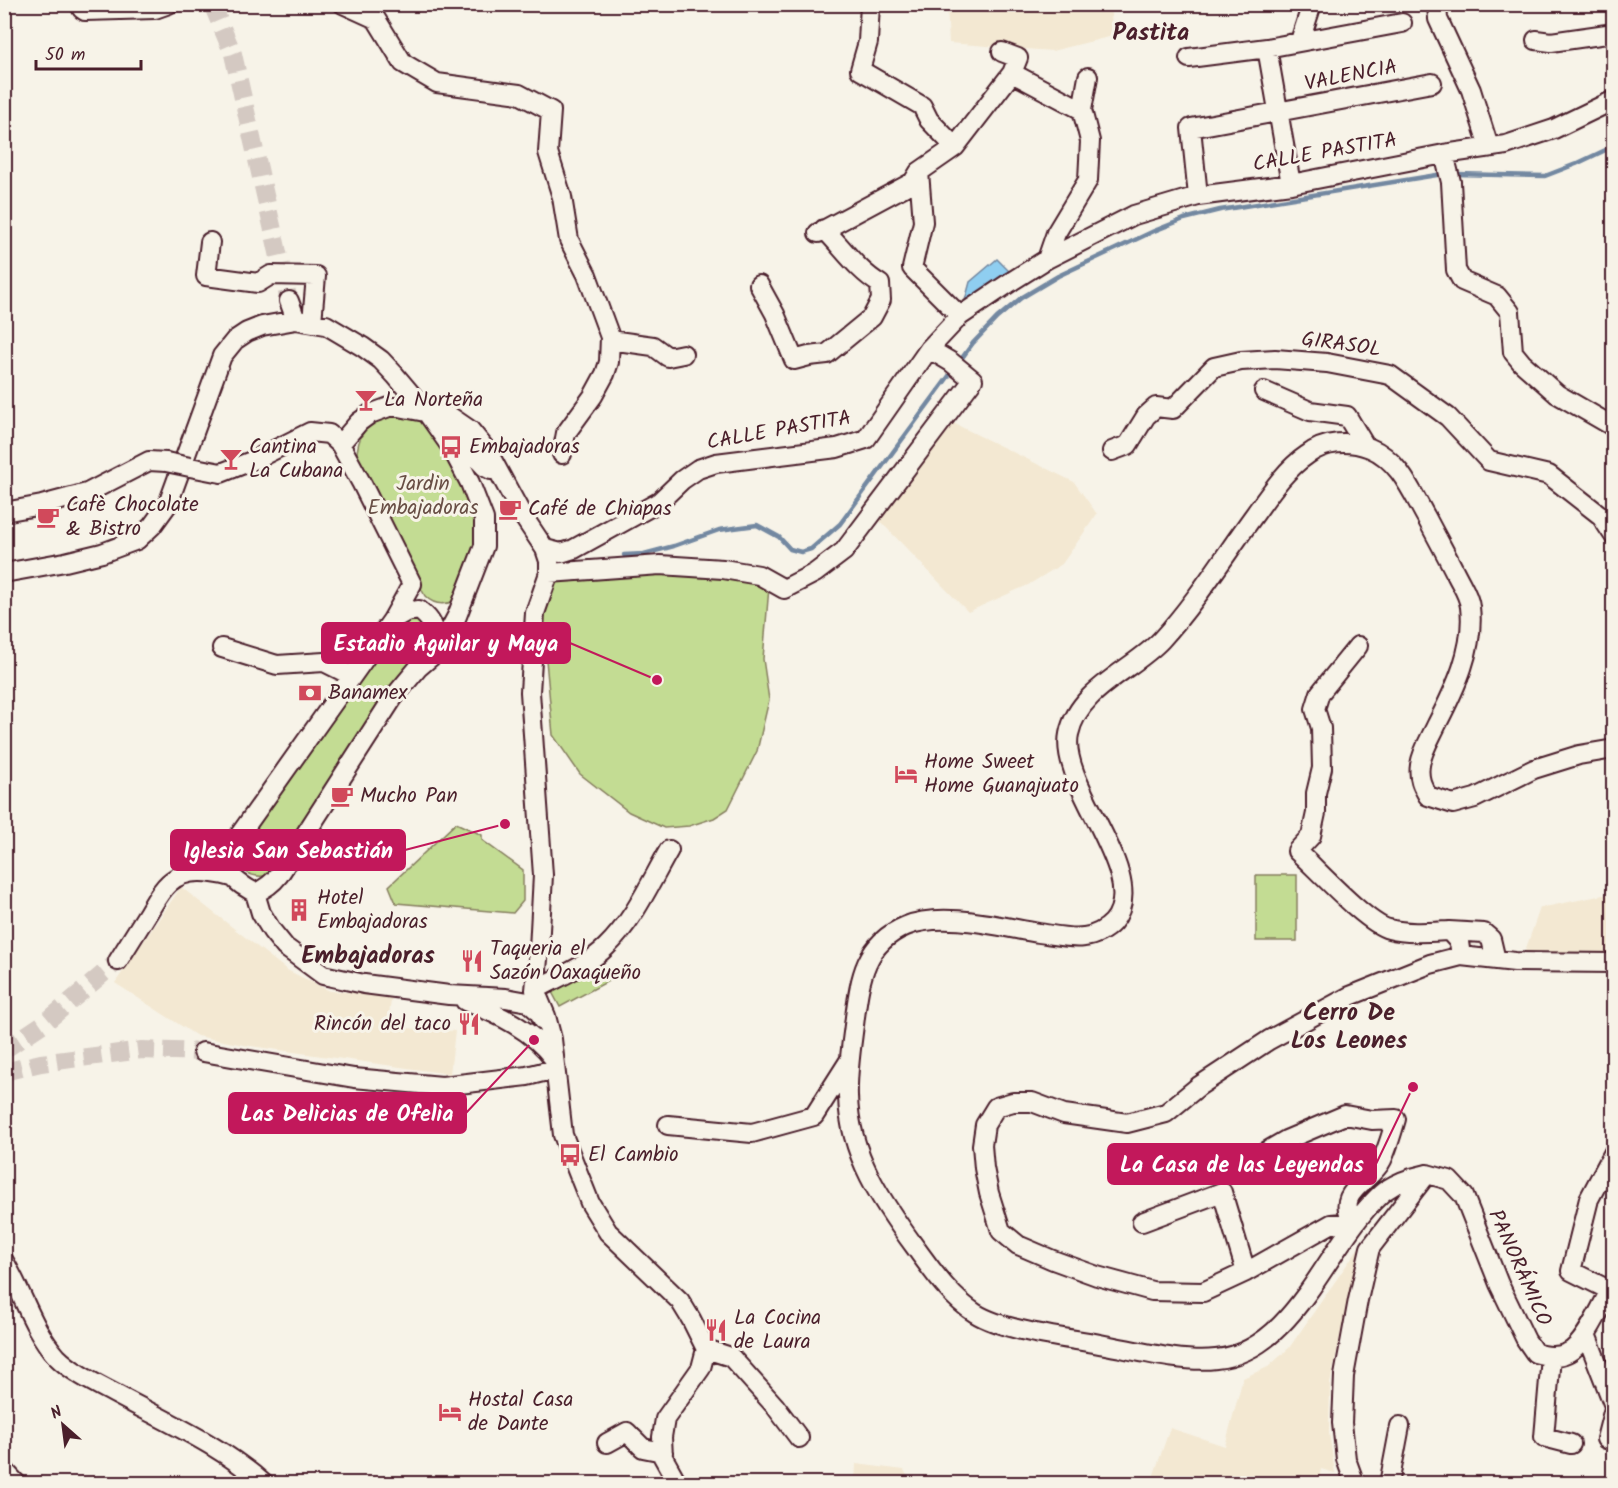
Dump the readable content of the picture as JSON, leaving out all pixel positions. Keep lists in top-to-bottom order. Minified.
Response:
{"streets":{"street":["VALENCIA","CALLE PASTITA","GIRASOL","PANORÁMICO"]},"crossings":[["VALENCIA","CALLE PASTITA"]],"districts":["Pastita","Embajadoras","Cerro De Los Leones"],"parks":["Jardin Embajadoras"],"places":{"bar":["La Norteña","Cantina La Cubana"],"bus stop":["Embajadoras","El Cambio"],"cafe":["Café de Chiapas","Cafè Chocolate & Bistro","Mucho Pan"],"other":["Estadio Aguilar y Maya","Iglesia San Sebastián","Las Delicias de Ofelia","La Casa de las Leyendas"],"bank":["Banamex"],"hotel":["Home Sweet Home Guanajuato","Hostal Casa de Dante"],"building":["Hotel Embajadoras"],"restaurant":["Taqueria el Sazón Oaxaqueño","Rincón del taco","La Cocina de Laura"]},"scale_bar":"50 m","north":"top left"}
